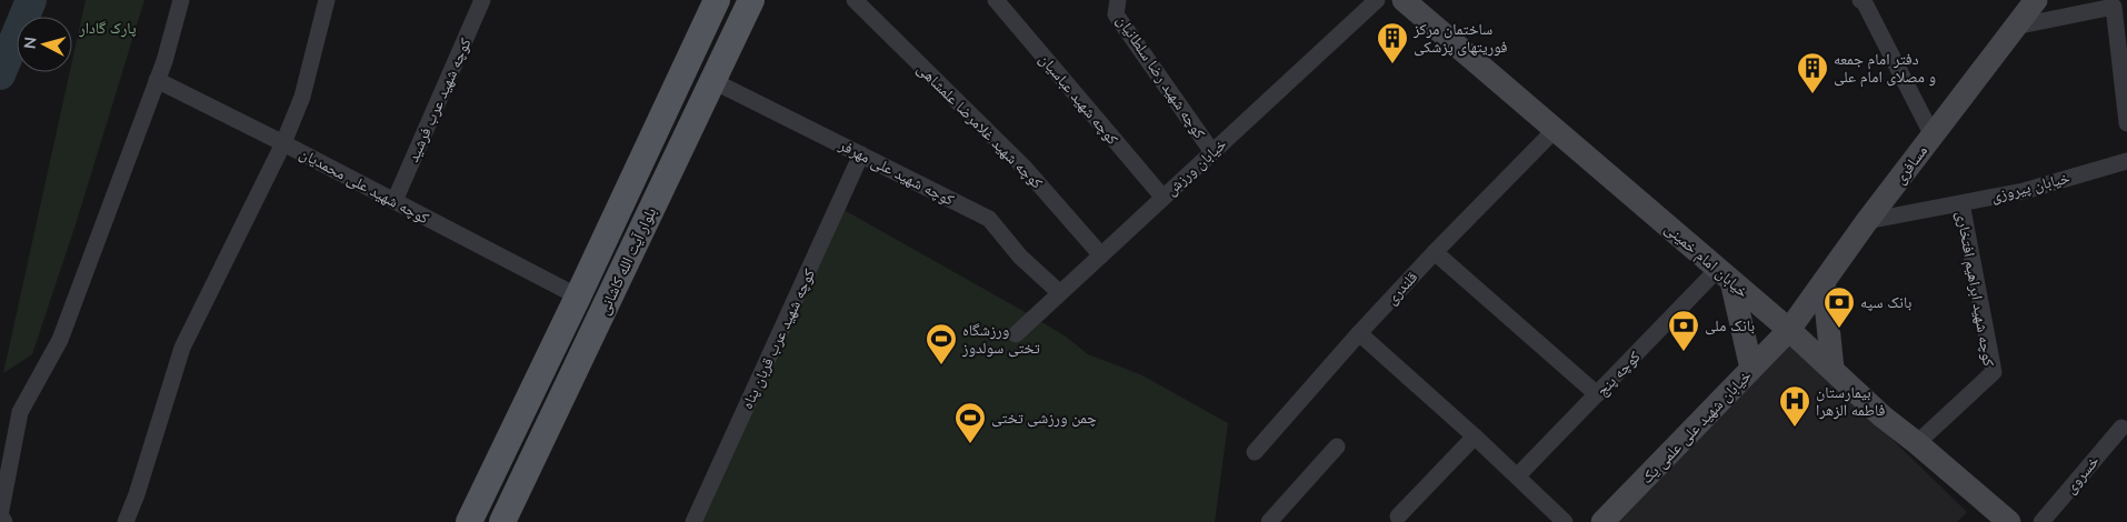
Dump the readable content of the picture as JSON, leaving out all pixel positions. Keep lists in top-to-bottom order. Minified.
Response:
{"streets":{"main road":["مسافری","خیابان امام خمینی","بلوار آیت الله کاشانی","خیابان شهید علی علمی یک"],"street":["کوچه شهید رضا سلطانیان","کوچه شهید عباسیان","کوچه شهید عرب فرشید","کوچه شهید غلامرضا علمشاهی","خیابان ورزش","کوچه شهید علی مهرفر","کوچه شهید علی محمدیان","خیابان پیروزی","قلندری","کوچه شهید ابراهیم افتخاری","کوچه شهید عرب قربان پناه","کوچه پنج","خسروی"]},"crossings":[["کوچه شهید رضا سلطانیان","خیابان ورزش"],["کوچه شهید عباسیان","خیابان ورزش"],["کوچه شهید عرب فرشید","کوچه شهید علی محمدیان"],["کوچه شهید غلامرضا علمشاهی","خیابان ورزش"],["مسافری","خیابان پیروزی"],["مسافری","خیابان امام خمینی"],["مسافری","خیابان شهید علی علمی یک"],["خیابان ورزش","کوچه شهید علی مهرفر"],["کوچه شهید علی مهرفر","بلوار آیت الله کاشانی"],["کوچه شهید علی مهرفر","کوچه شهید عرب قربان پناه"],["کوچه شهید علی محمدیان","بلوار آیت الله کاشانی"],["خیابان پیروزی","کوچه شهید ابراهیم افتخاری"],["خیابان امام خمینی","قلندری"],["خیابان امام خمینی","کوچه شهید ابراهیم افتخاری"],["خیابان امام خمینی","کوچه پنج"],["خیابان امام خمینی","خیابان شهید علی علمی یک"]],"parks":["پارک گادار"],"places":{"building":["ساختمان مرکز فوریتهای پزشکی","دفتر امام جمعه و مصلای امام علی"],"bank":["بانک سپه","بانک ملی"],"sports":["ورزشگاه تختی سولدوز","چمن ورزشی تختی"],"hospital":["بیمارستان فاطمه الزهرا"]},"north":"left"}
